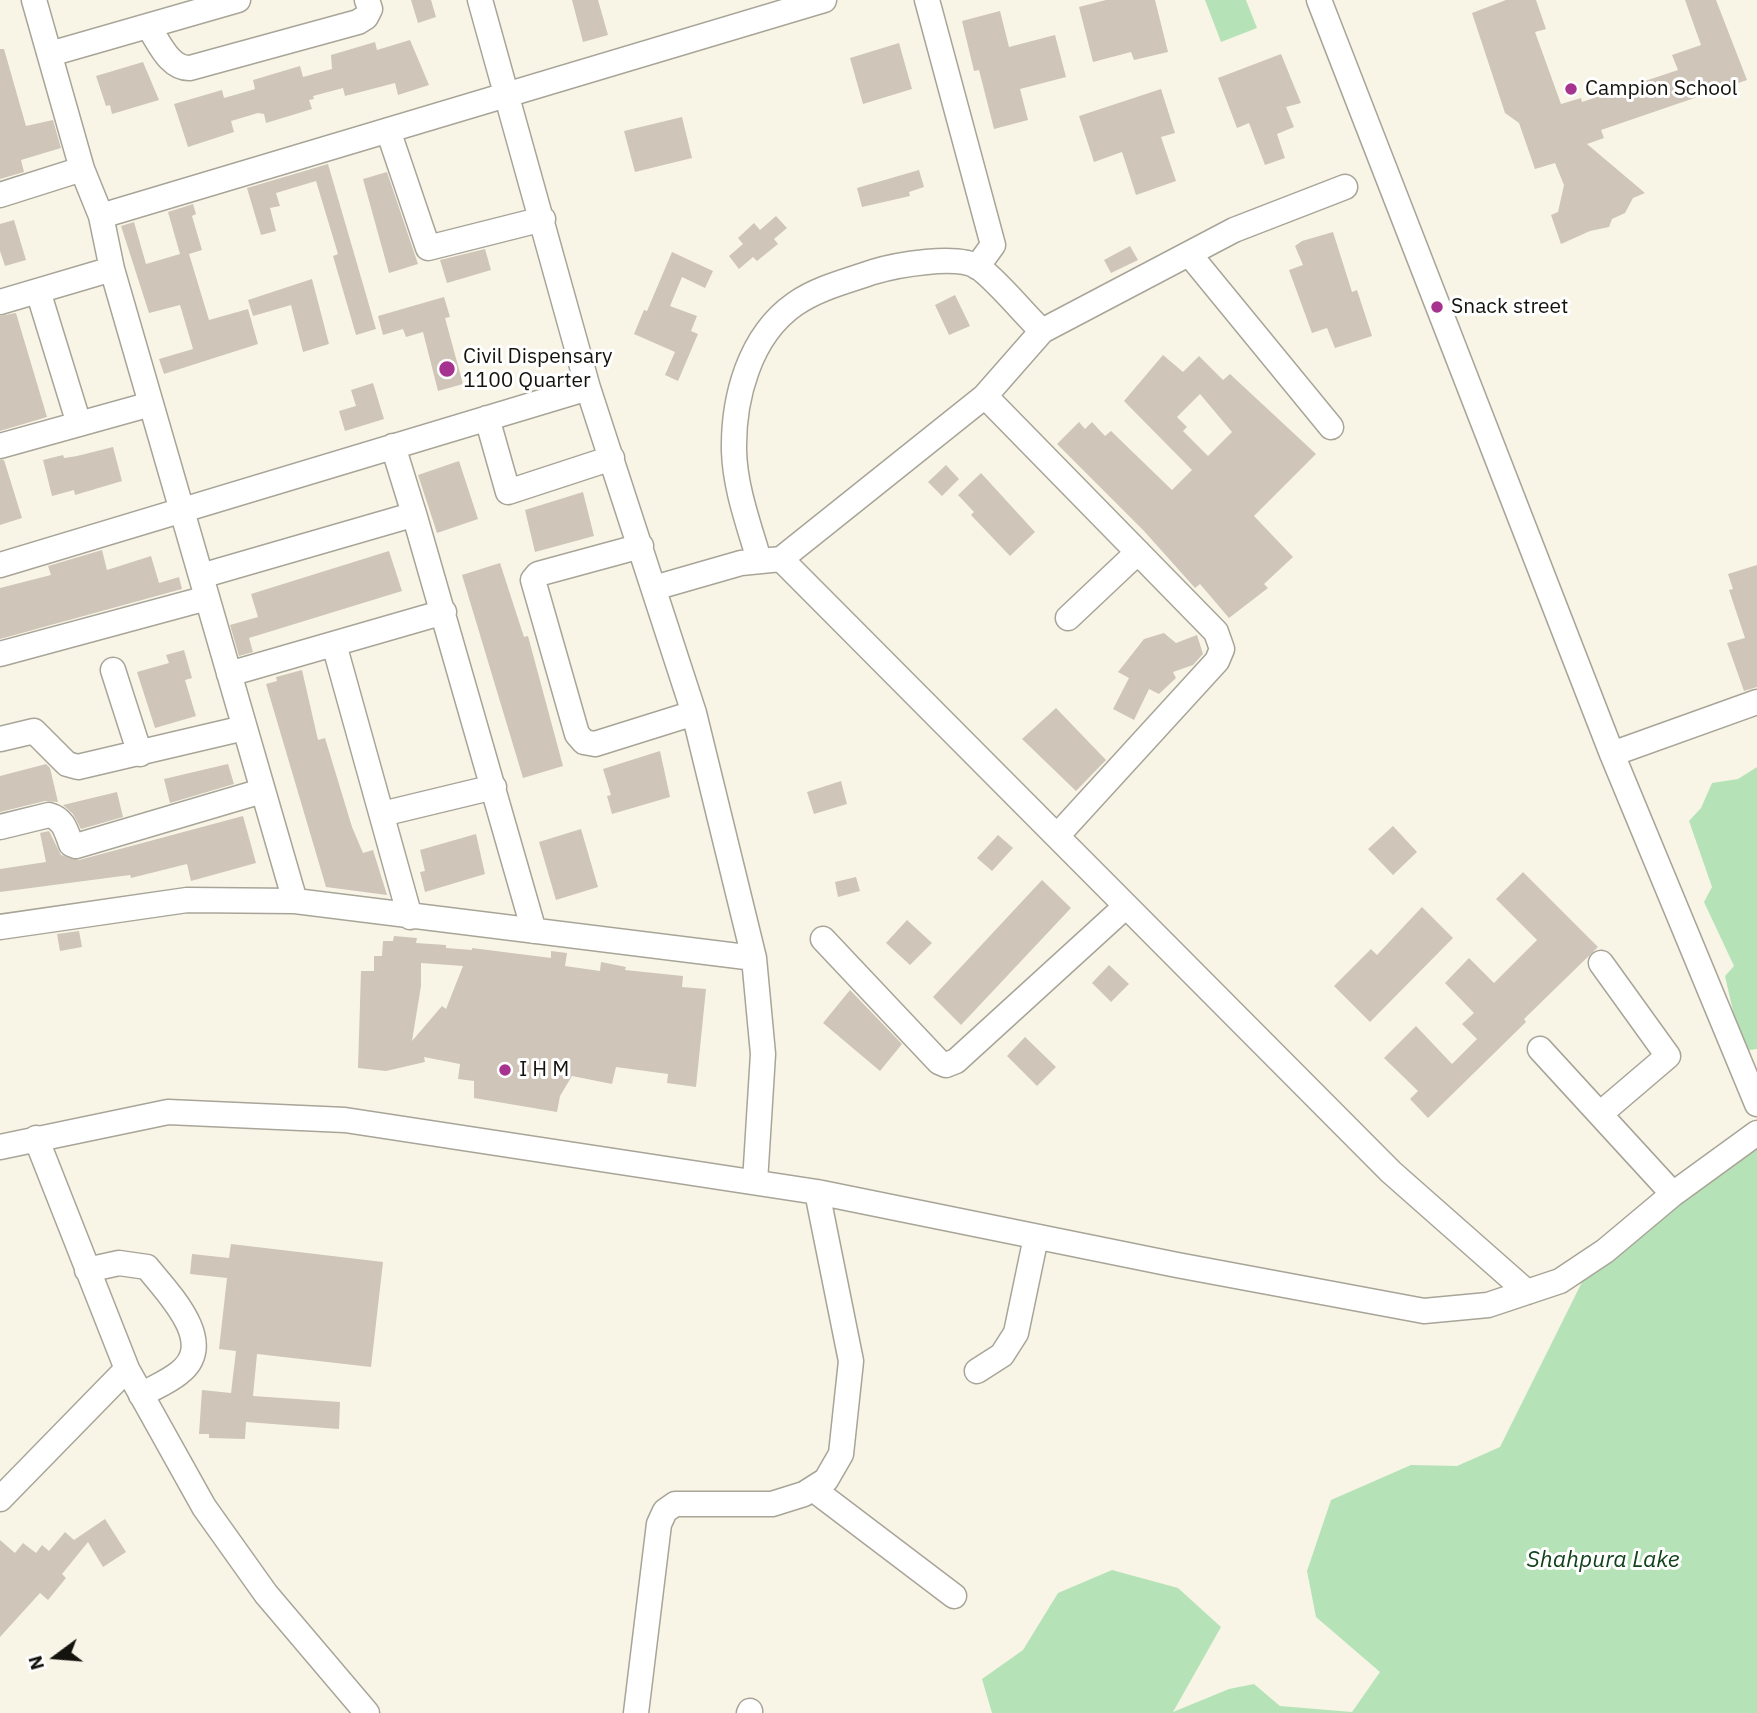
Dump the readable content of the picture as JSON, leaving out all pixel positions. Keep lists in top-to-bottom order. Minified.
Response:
{"water":["Shahpura Lake"],"places":["Campion School","Snack street","Civil Dispensary 1100 Quarter","I H M"],"north":"left"}
